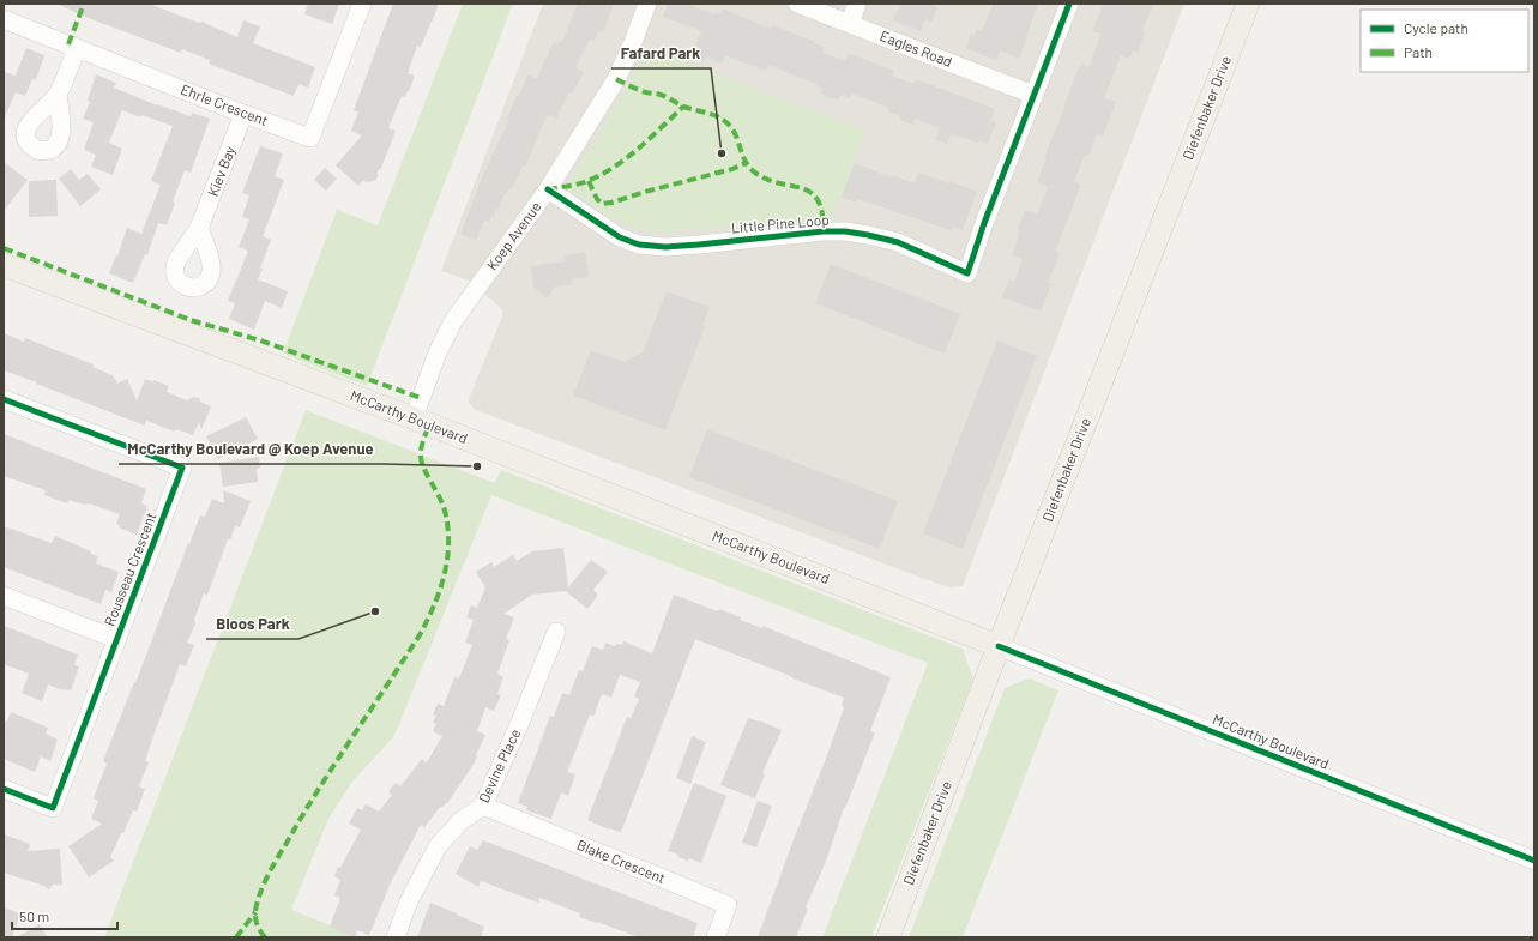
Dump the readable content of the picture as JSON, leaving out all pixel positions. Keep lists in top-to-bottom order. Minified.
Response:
{"streets":{"main road":["Diefenbaker Drive","McCarthy Boulevard"],"street":["Eagles Road","Ehrle Crescent","Kiev Bay","Little Pine Loop","Koep Avenue","Rousseau Crescent","Devine Place","Blake Crescent"]},"crossings":[["Eagles Road","Little Pine Loop"],["Ehrle Crescent","Kiev Bay"],["Diefenbaker Drive","McCarthy Boulevard"],["Little Pine Loop","Koep Avenue"],["Koep Avenue","McCarthy Boulevard"],["Devine Place","Blake Crescent"]],"places":["Fafard Park","McCarthy Boulevard @ Koep Avenue","Bloos Park"],"legend":["Cycle path","Path"],"scale_bar":"50 m"}
